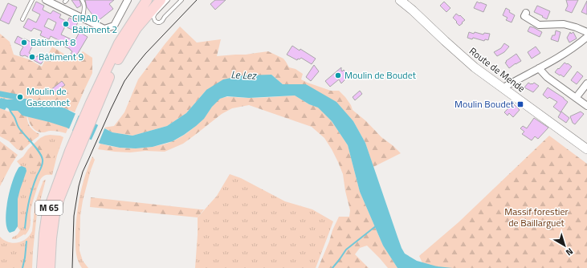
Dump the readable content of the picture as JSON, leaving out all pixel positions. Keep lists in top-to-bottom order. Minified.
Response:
{"streets":{"main road":["M 65"],"street":["Route de Mende"]},"water":["Le Lez"],"parks":["Massif forestier de Baillarguet"],"places":{"other":["CIRAD, Bâtiment 2","Bâtiment 8","Bâtiment 9","Moulin de Boudet","Moulin de Gasconnet"],"transit":["Moulin Boudet"]},"north":"bottom right"}
